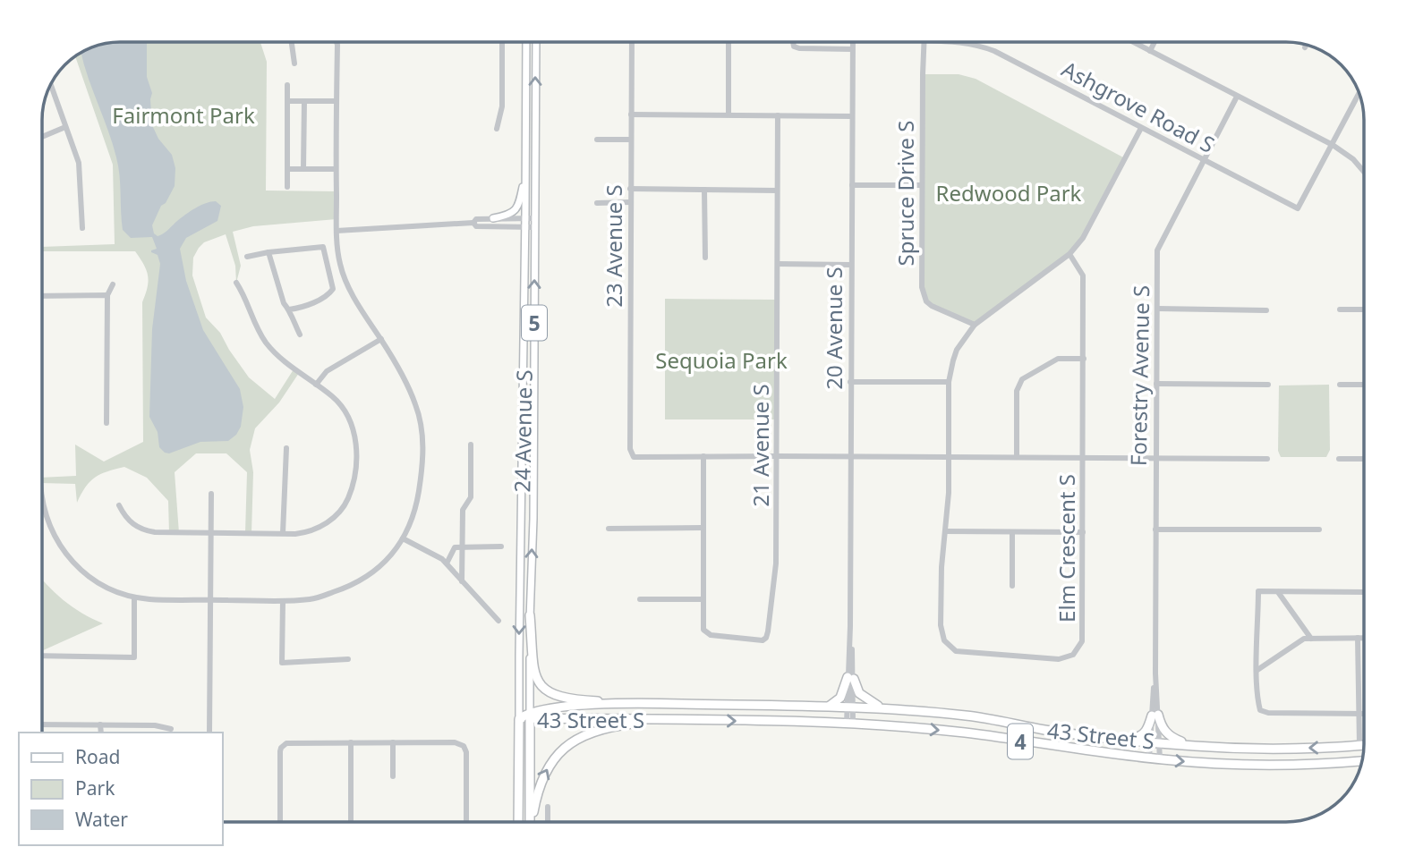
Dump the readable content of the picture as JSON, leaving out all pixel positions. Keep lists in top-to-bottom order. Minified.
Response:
{"streets":{"highway":["43 Street S","4"],"main road":["5","24 Avenue S"],"street":["Ashgrove Road S","Spruce Drive S","23 Avenue S","20 Avenue S","Forestry Avenue S","21 Avenue S","Elm Crescent S"]},"crossings":[["Ashgrove Road S","Forestry Avenue S"],["Spruce Drive S","Elm Crescent S"],["20 Avenue S","43 Street S"],["Forestry Avenue S","43 Street S"],["24 Avenue S","43 Street S"]],"parks":["Fairmont Park","Redwood Park","Sequoia Park"],"legend":["Road","Park","Water"]}
